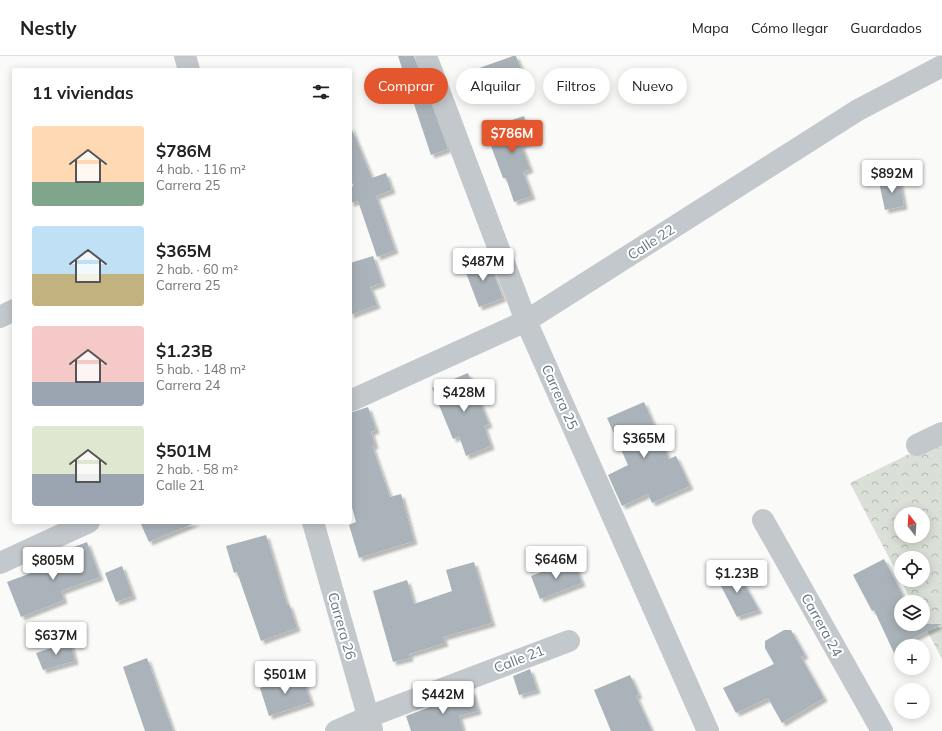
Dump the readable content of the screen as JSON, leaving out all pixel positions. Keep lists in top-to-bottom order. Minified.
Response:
{"streets":{"street":["Calle 22","Carrera 25","Carrera 24","Carrera 26","Calle 21"]},"crossings":[["Calle 22","Carrera 25"],["Carrera 26","Calle 21"]],"north":"top","page":{"header":"Nestly","nav":["Mapa","Cómo llegar","Guardados"],"chip":["Comprar","Alquilar","Filtros","Nuevo"],"heading":"11 viviendas","list":[{"name":"$786M","note":"4 hab. · 116 m² · Carrera 25"},{"name":"$365M","note":"2 hab. · 60 m² · Carrera 25"},{"name":"$1.23B","note":"5 hab. · 148 m² · Carrera 24"},{"name":"$501M","note":"2 hab. · 58 m² · Calle 21"}],"price":["$786M","$892M","$487M","$428M","$365M","$646M","$805M","$1.23B","$637M","$501M","$442M"],"map_buttons":["+","−"]}}
